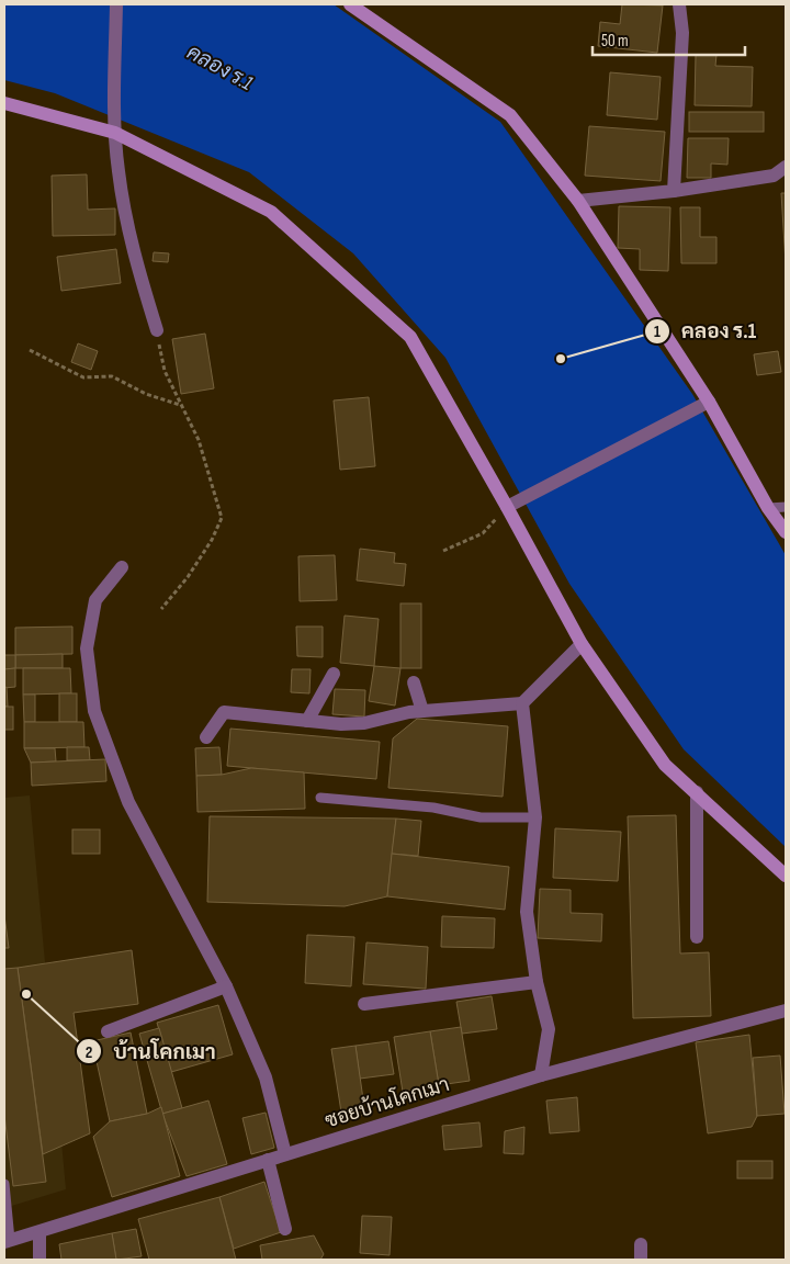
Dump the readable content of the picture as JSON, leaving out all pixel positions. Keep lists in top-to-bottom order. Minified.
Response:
{"streets":{"street":["ซอยบ้านโคกเมา"]},"water":["คลอง ร.1"],"places":["คลอง ร.1","บ้านโคกเมา"],"scale_bar":"50 m"}
